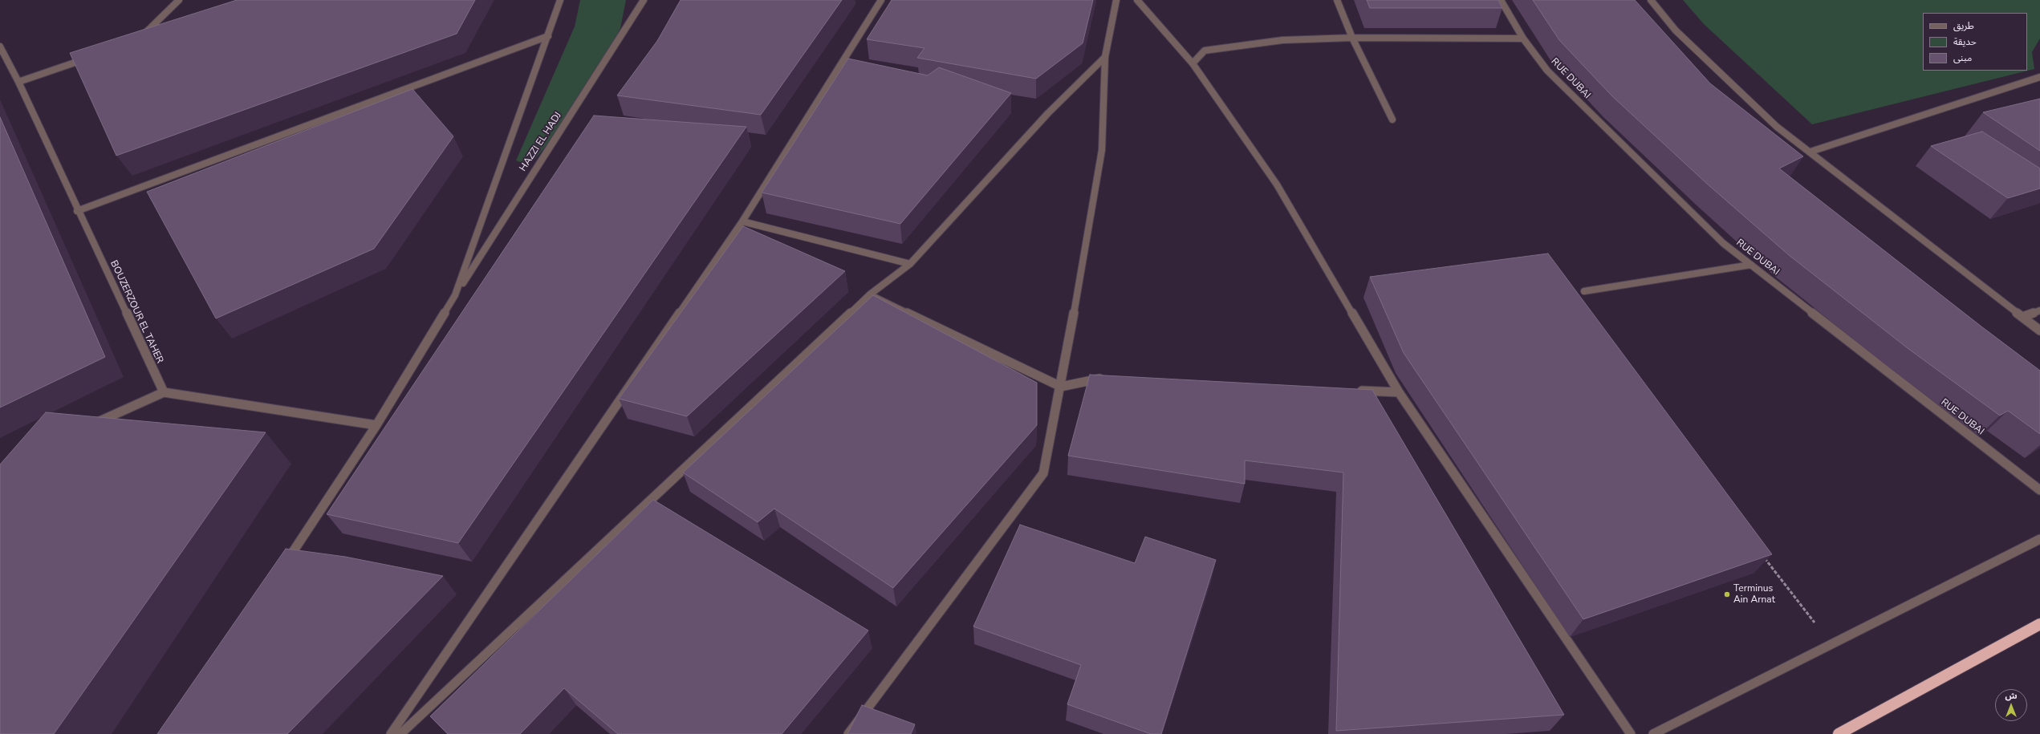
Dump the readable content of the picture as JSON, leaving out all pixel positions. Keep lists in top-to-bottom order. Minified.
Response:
{"streets":{"street":["RUE DUBAI","HAZZI EL HADJ","BOUZERZOUR EL TAHER"]},"places":["Terminus Ain Arnat"],"legend":["طريق","حديقة","مبنى"],"north":"top"}
